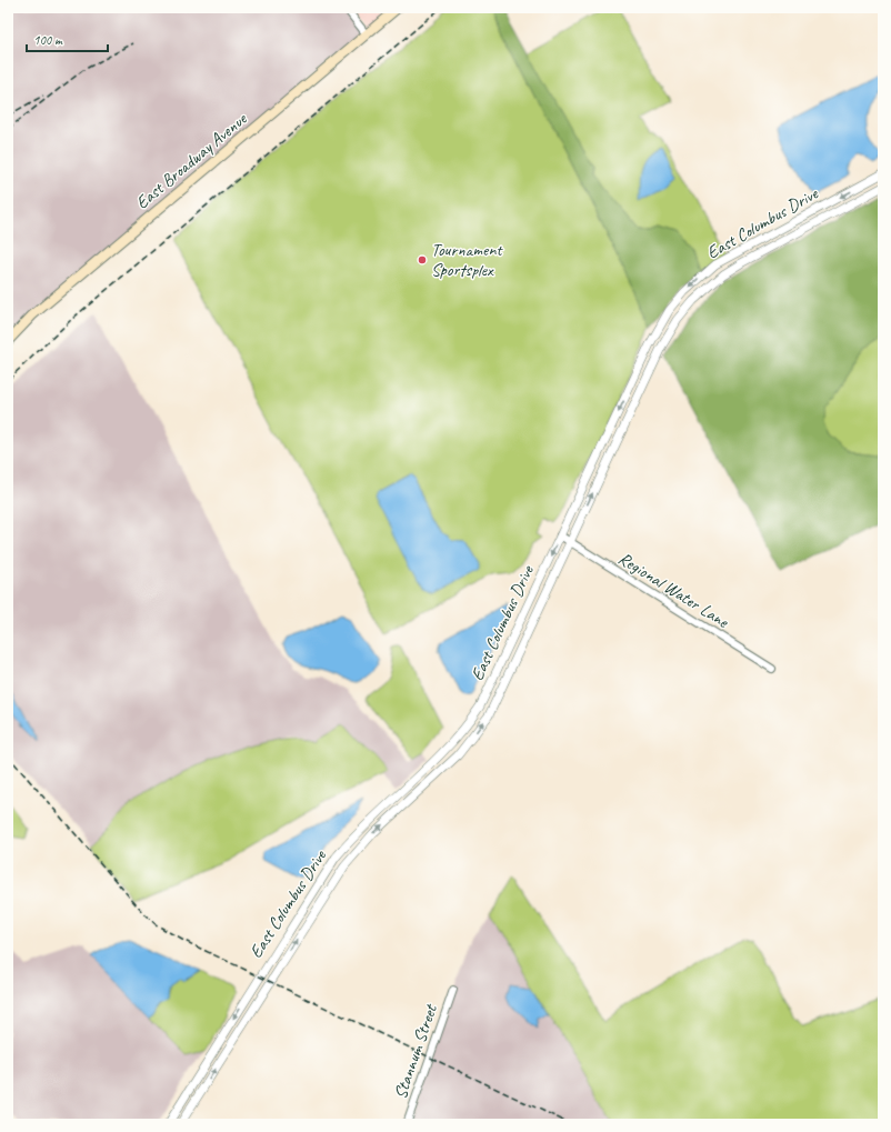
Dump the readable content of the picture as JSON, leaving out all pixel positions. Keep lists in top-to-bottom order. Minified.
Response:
{"streets":{"main road":["East Broadway Avenue"],"street":["East Columbus Drive","Regional Water Lane","Stannum Street"]},"crossings":[["East Columbus Drive","Regional Water Lane"]],"places":["Tournament Sportsplex"],"scale_bar":"100 m"}
